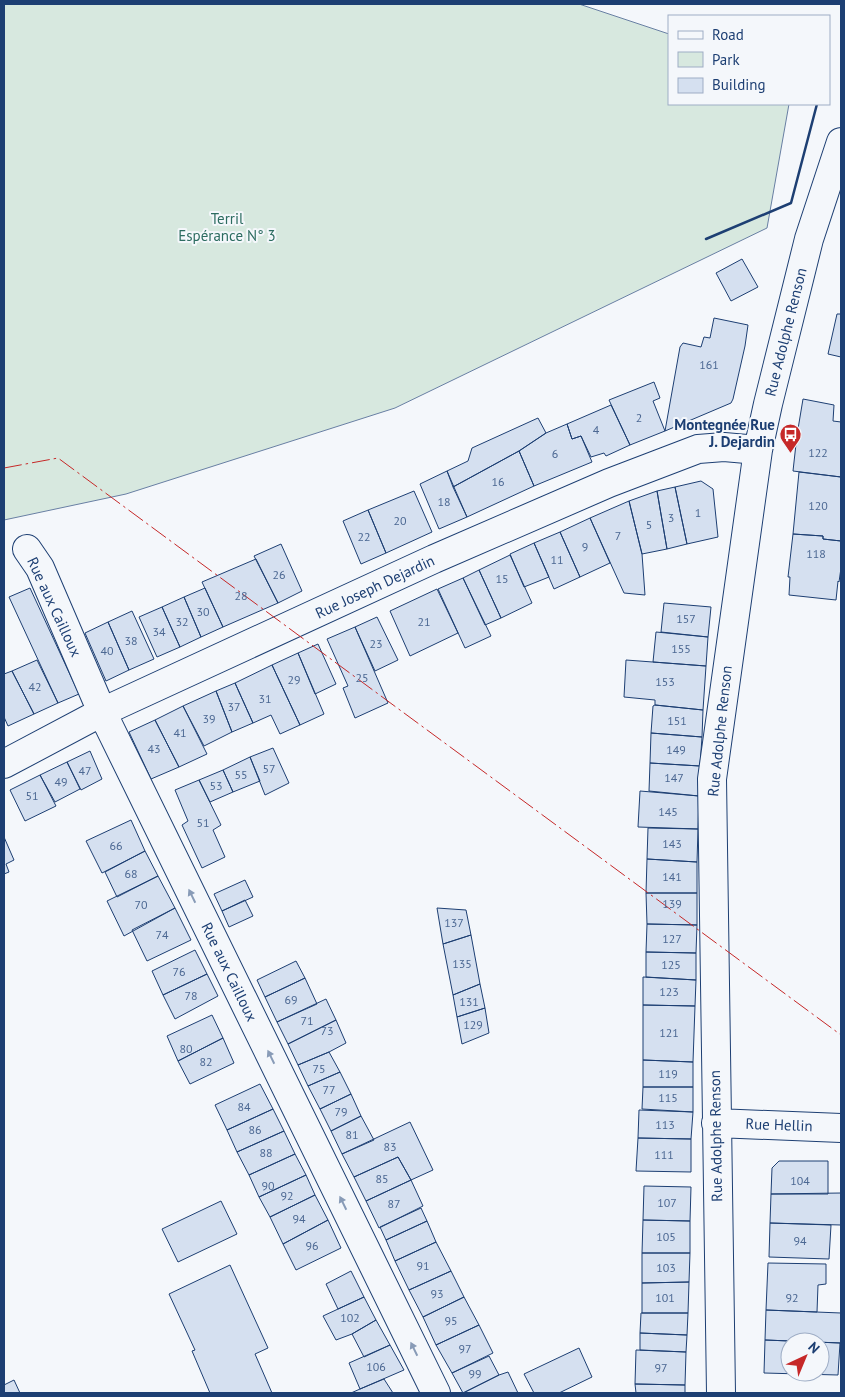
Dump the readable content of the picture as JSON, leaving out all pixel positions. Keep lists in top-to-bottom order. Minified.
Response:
{"streets":{"street":["Rue Adolphe Renson","Rue Joseph Dejardin","Rue aux Cailloux","Rue Hellin"]},"crossings":[["Rue Adolphe Renson","Rue Joseph Dejardin"],["Rue Adolphe Renson","Rue Hellin"],["Rue Joseph Dejardin","Rue aux Cailloux"]],"one_way":["Rue aux Cailloux"],"parks":["Terril Espérance N° 3"],"places":{"bus stop":["Montegnée Rue J. Dejardin"]},"house_numbers":["161","2","4","122","6","16","18","120","1","3","20","5","7","22","9","118","11","26","15","28","30","157","32","21","34","38","23","155","40","25","29","153","42","31","37","39","151","41","43","149","57","47","55","147","49","53","51","145","51","143","66","68","141","139","70","137","74","127","135","125","76","123","78","69","131","71","129","73","121","80","82","75","119","77","115","84","79","113","86","81","83","88","111","85","104","90","92","107","87","94","105","94","96","91","103","93","101","92","102","95","97","106","97","99"],"legend":["Road","Park","Building"],"north":"top right"}
